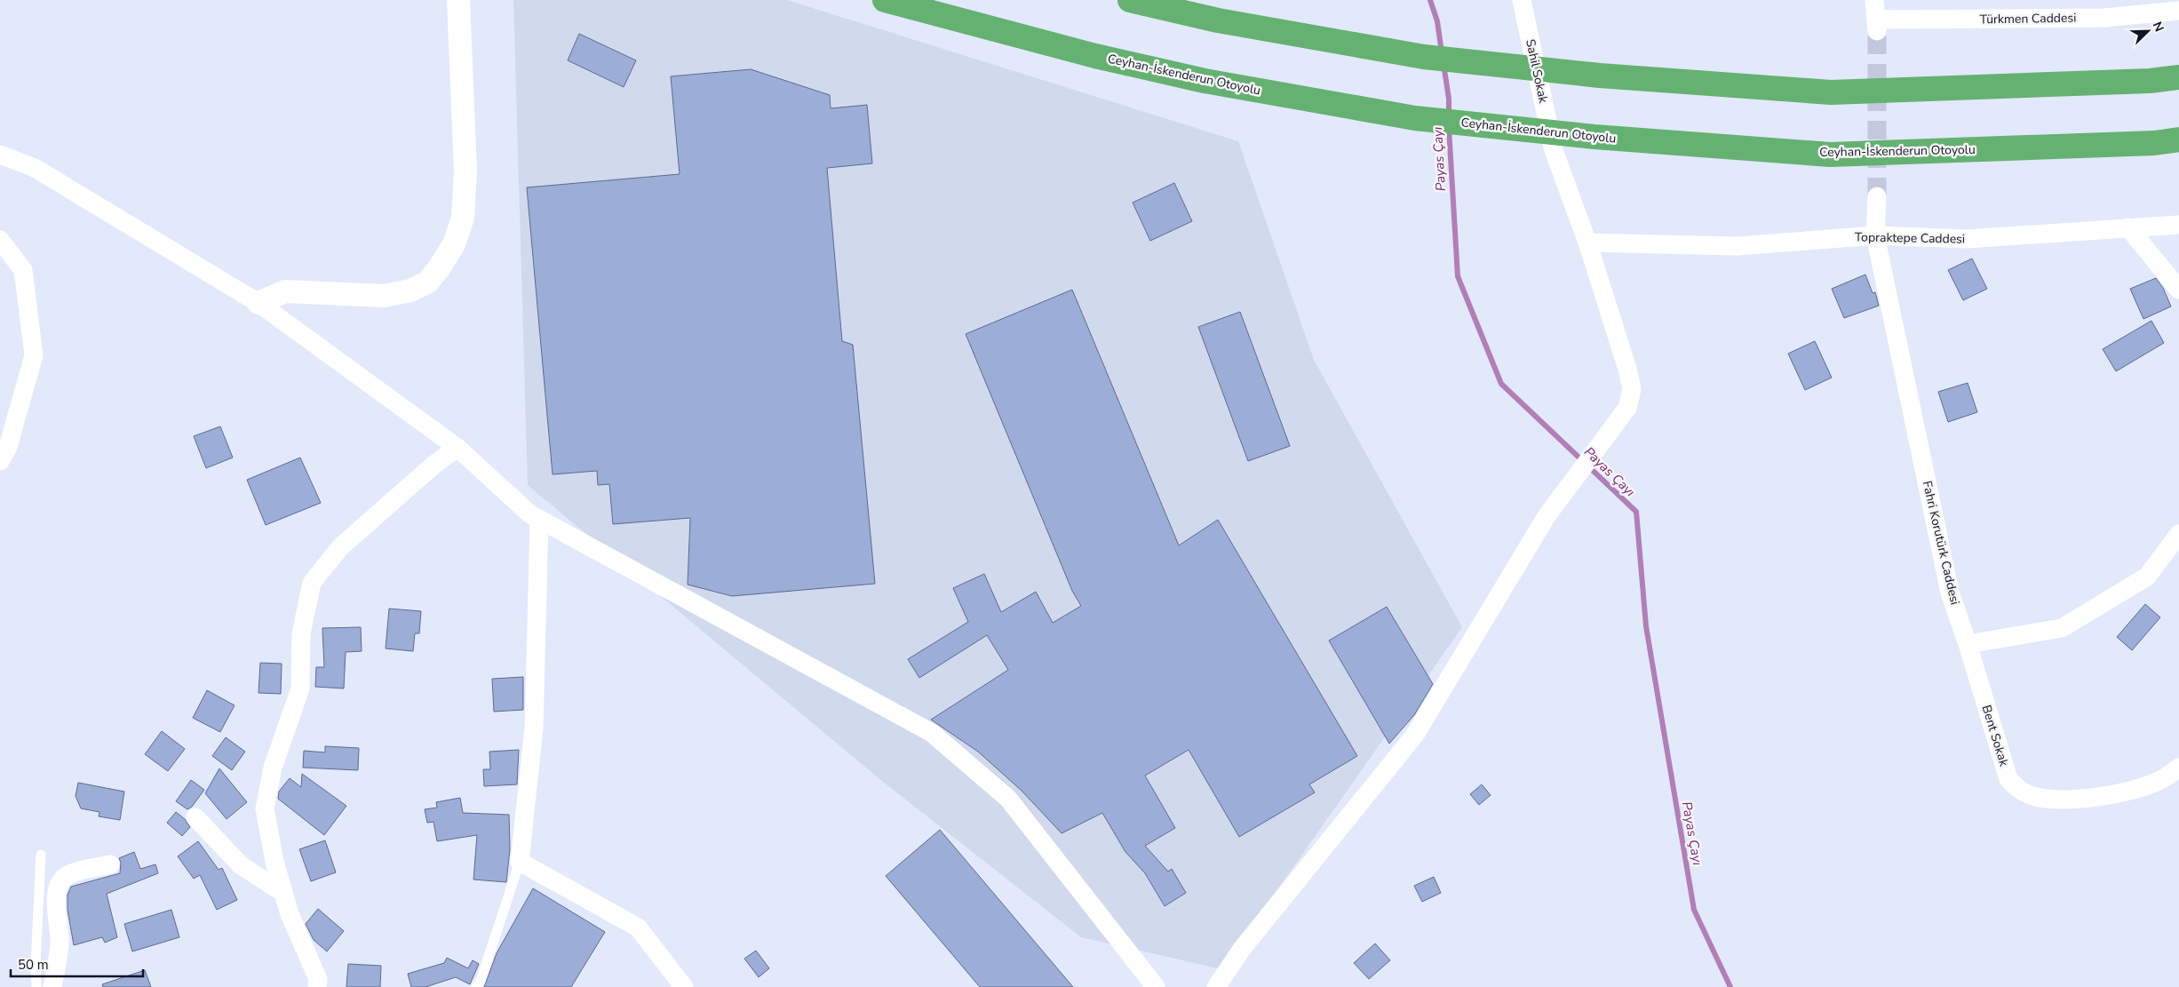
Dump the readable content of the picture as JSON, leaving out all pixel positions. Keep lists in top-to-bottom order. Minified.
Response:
{"streets":{"highway":["Ceyhan-İskenderun Otoyolu"],"street":["Türkmen Caddesi","Sahil Sokak","Topraktepe Caddesi","Fahri Korutürk Caddesi","Bent Sokak"]},"crossings":[["Sahil Sokak","Topraktepe Caddesi"],["Topraktepe Caddesi","Fahri Korutürk Caddesi"],["Fahri Korutürk Caddesi","Bent Sokak"]],"water":["Payas Çayı"],"scale_bar":"50 m","north":"top right"}
